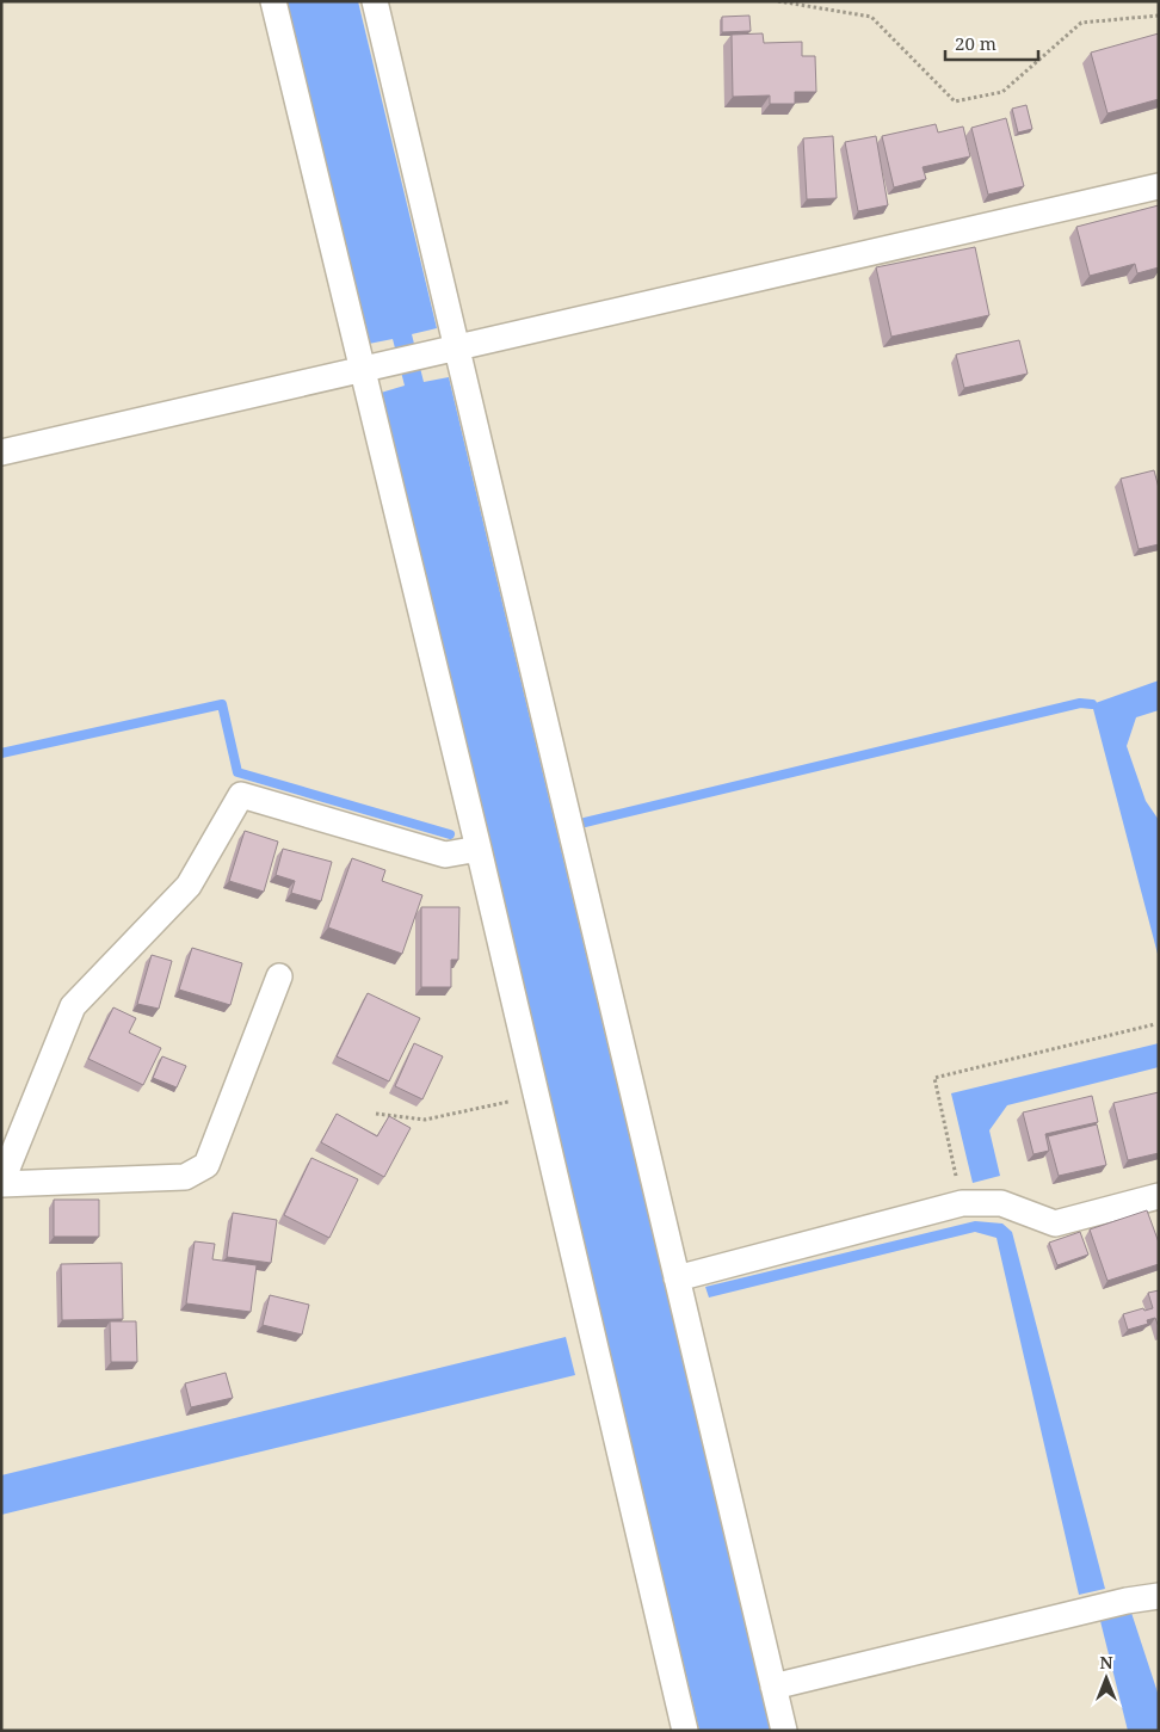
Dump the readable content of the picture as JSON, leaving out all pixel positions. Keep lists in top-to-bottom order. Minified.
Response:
{"scale_bar":"20 m","north":"top"}
